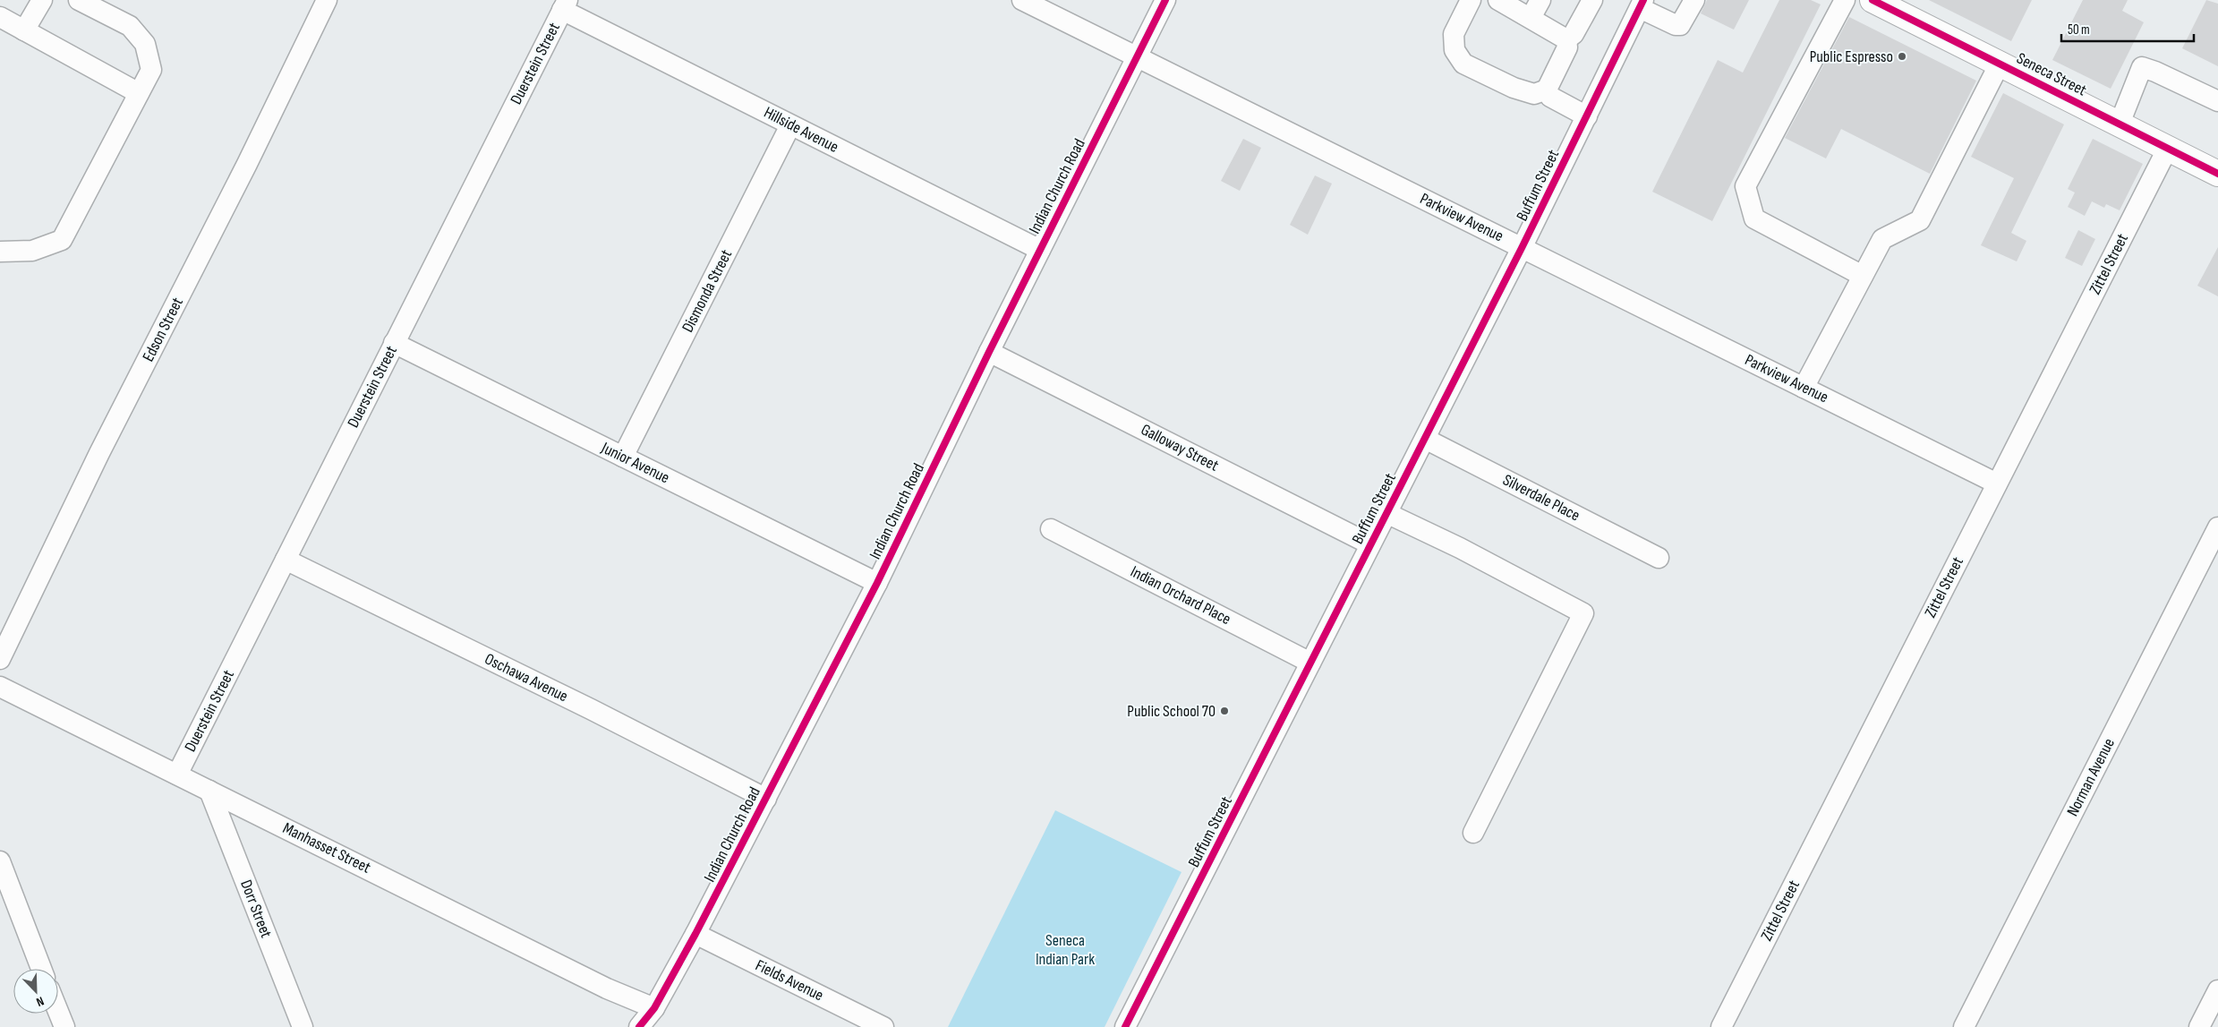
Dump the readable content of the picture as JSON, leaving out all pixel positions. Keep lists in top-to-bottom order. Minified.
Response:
{"streets":{"main road":["Seneca Street"],"street":["Duerstein Street","Hillside Avenue","Buffum Street","Indian Church Road","Parkview Avenue","Zittel Street","Dismonda Street","Edson Street","Galloway Street","Junior Avenue","Silverdale Place","Indian Orchard Place","Oschawa Avenue","Norman Avenue","Manhasset Street","Dorr Street","Fields Avenue"]},"crossings":[["Duerstein Street","Hillside Avenue"],["Duerstein Street","Junior Avenue"],["Duerstein Street","Oschawa Avenue"],["Duerstein Street","Manhasset Street"],["Seneca Street","Zittel Street"],["Hillside Avenue","Indian Church Road"],["Hillside Avenue","Dismonda Street"],["Buffum Street","Parkview Avenue"],["Buffum Street","Galloway Street"],["Buffum Street","Silverdale Place"],["Buffum Street","Indian Orchard Place"],["Indian Church Road","Parkview Avenue"],["Indian Church Road","Galloway Street"],["Indian Church Road","Junior Avenue"],["Indian Church Road","Oschawa Avenue"],["Indian Church Road","Manhasset Street"],["Indian Church Road","Fields Avenue"],["Parkview Avenue","Zittel Street"],["Dismonda Street","Junior Avenue"],["Manhasset Street","Dorr Street"]],"parks":["Seneca Indian Park"],"places":["Public Espresso","Public School 70"],"scale_bar":"50 m","north":"bottom right"}
